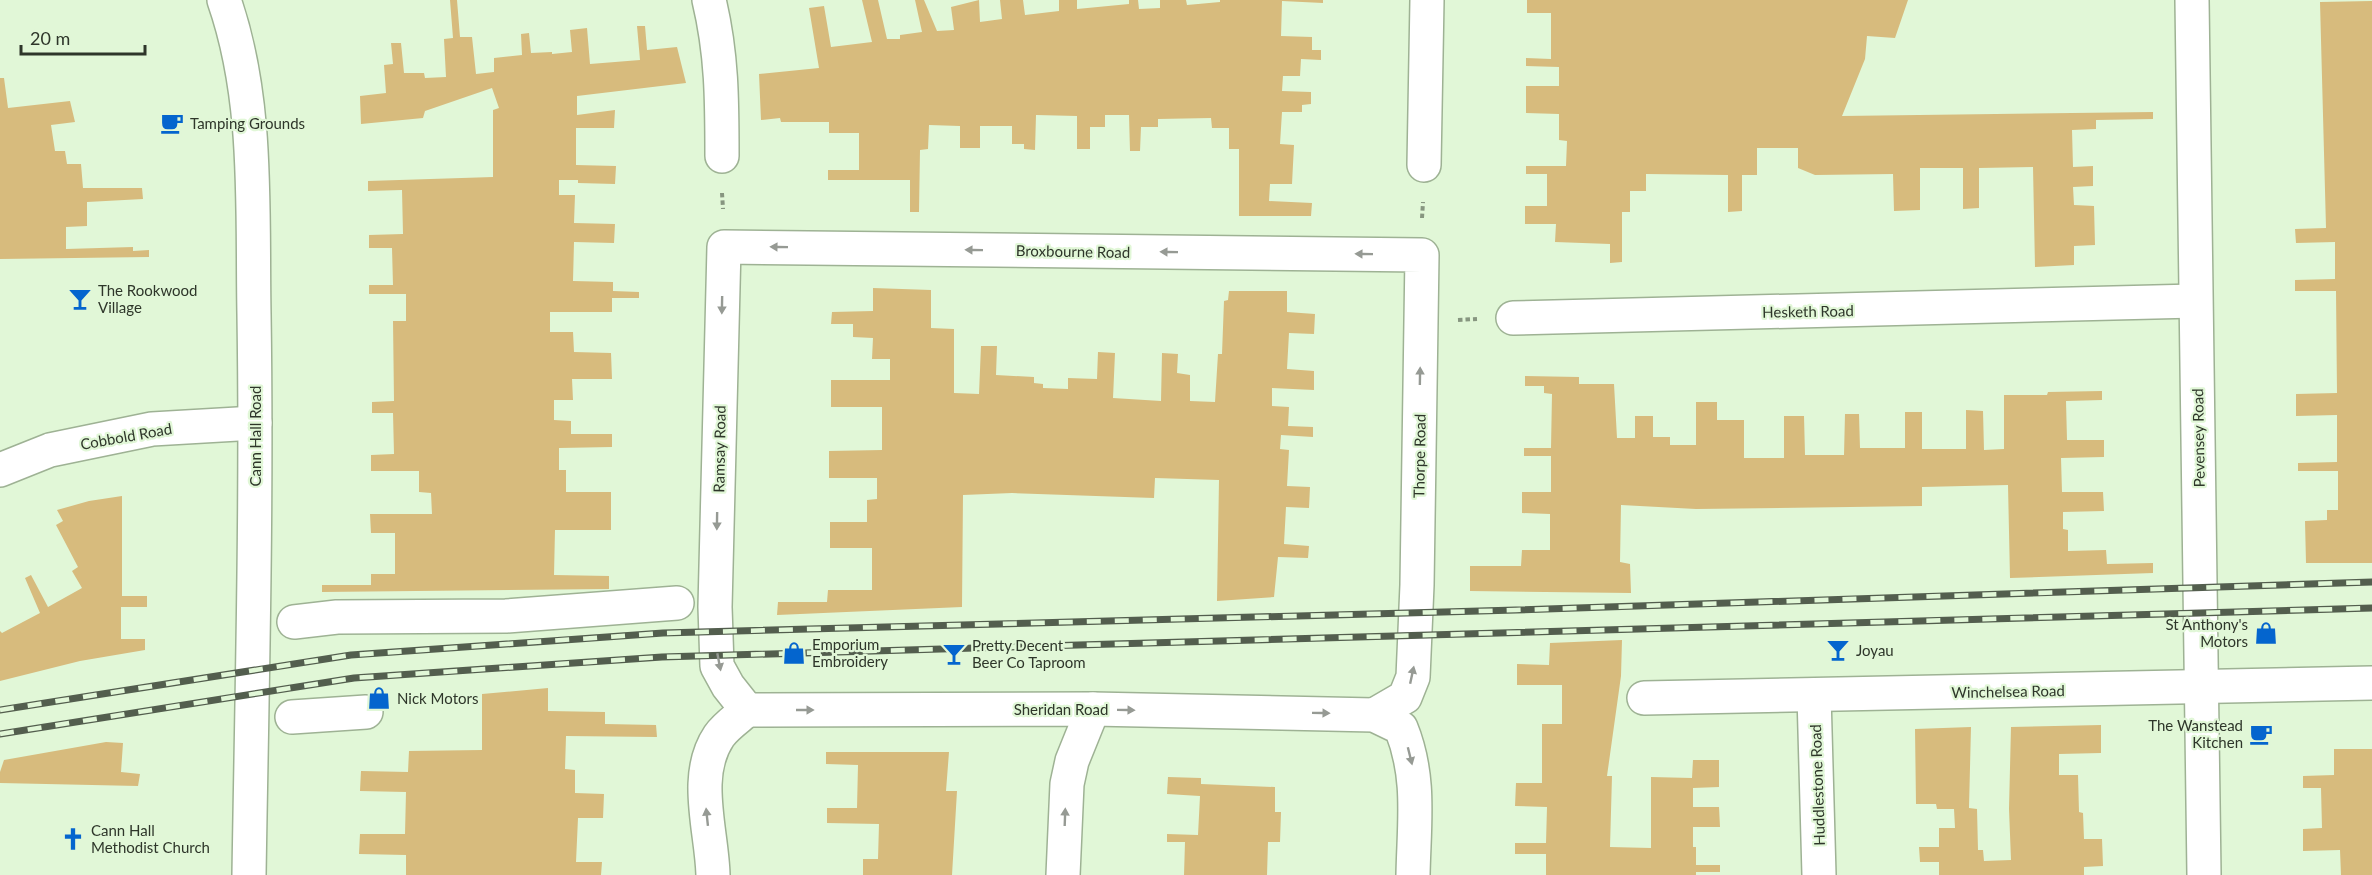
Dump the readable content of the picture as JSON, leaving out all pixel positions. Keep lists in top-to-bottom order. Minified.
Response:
{"streets":{"street":["Broxbourne Road","Hesketh Road","Cobbold Road","Cann Hall Road","Pevensey Road","Ramsay Road","Thorpe Road","Winchelsea Road","Sheridan Road","Huddlestone Road"]},"crossings":[["Broxbourne Road","Ramsay Road"],["Broxbourne Road","Thorpe Road"],["Hesketh Road","Pevensey Road"],["Cobbold Road","Cann Hall Road"],["Pevensey Road","Winchelsea Road"],["Ramsay Road","Sheridan Road"],["Thorpe Road","Sheridan Road"],["Winchelsea Road","Huddlestone Road"]],"one_way":["Broxbourne Road","Ramsay Road","Thorpe Road","Sheridan Road"],"places":{"cafe":["Tamping Grounds","The Wanstead Kitchen"],"bar":["The Rookwood Village","Joyau","Pretty Decent Beer Co Taproom"],"shop":["St Anthony's Motors","Emporium Embroidery","Nick Motors"],"church":["Cann Hall Methodist Church"]},"scale_bar":"20 m"}
